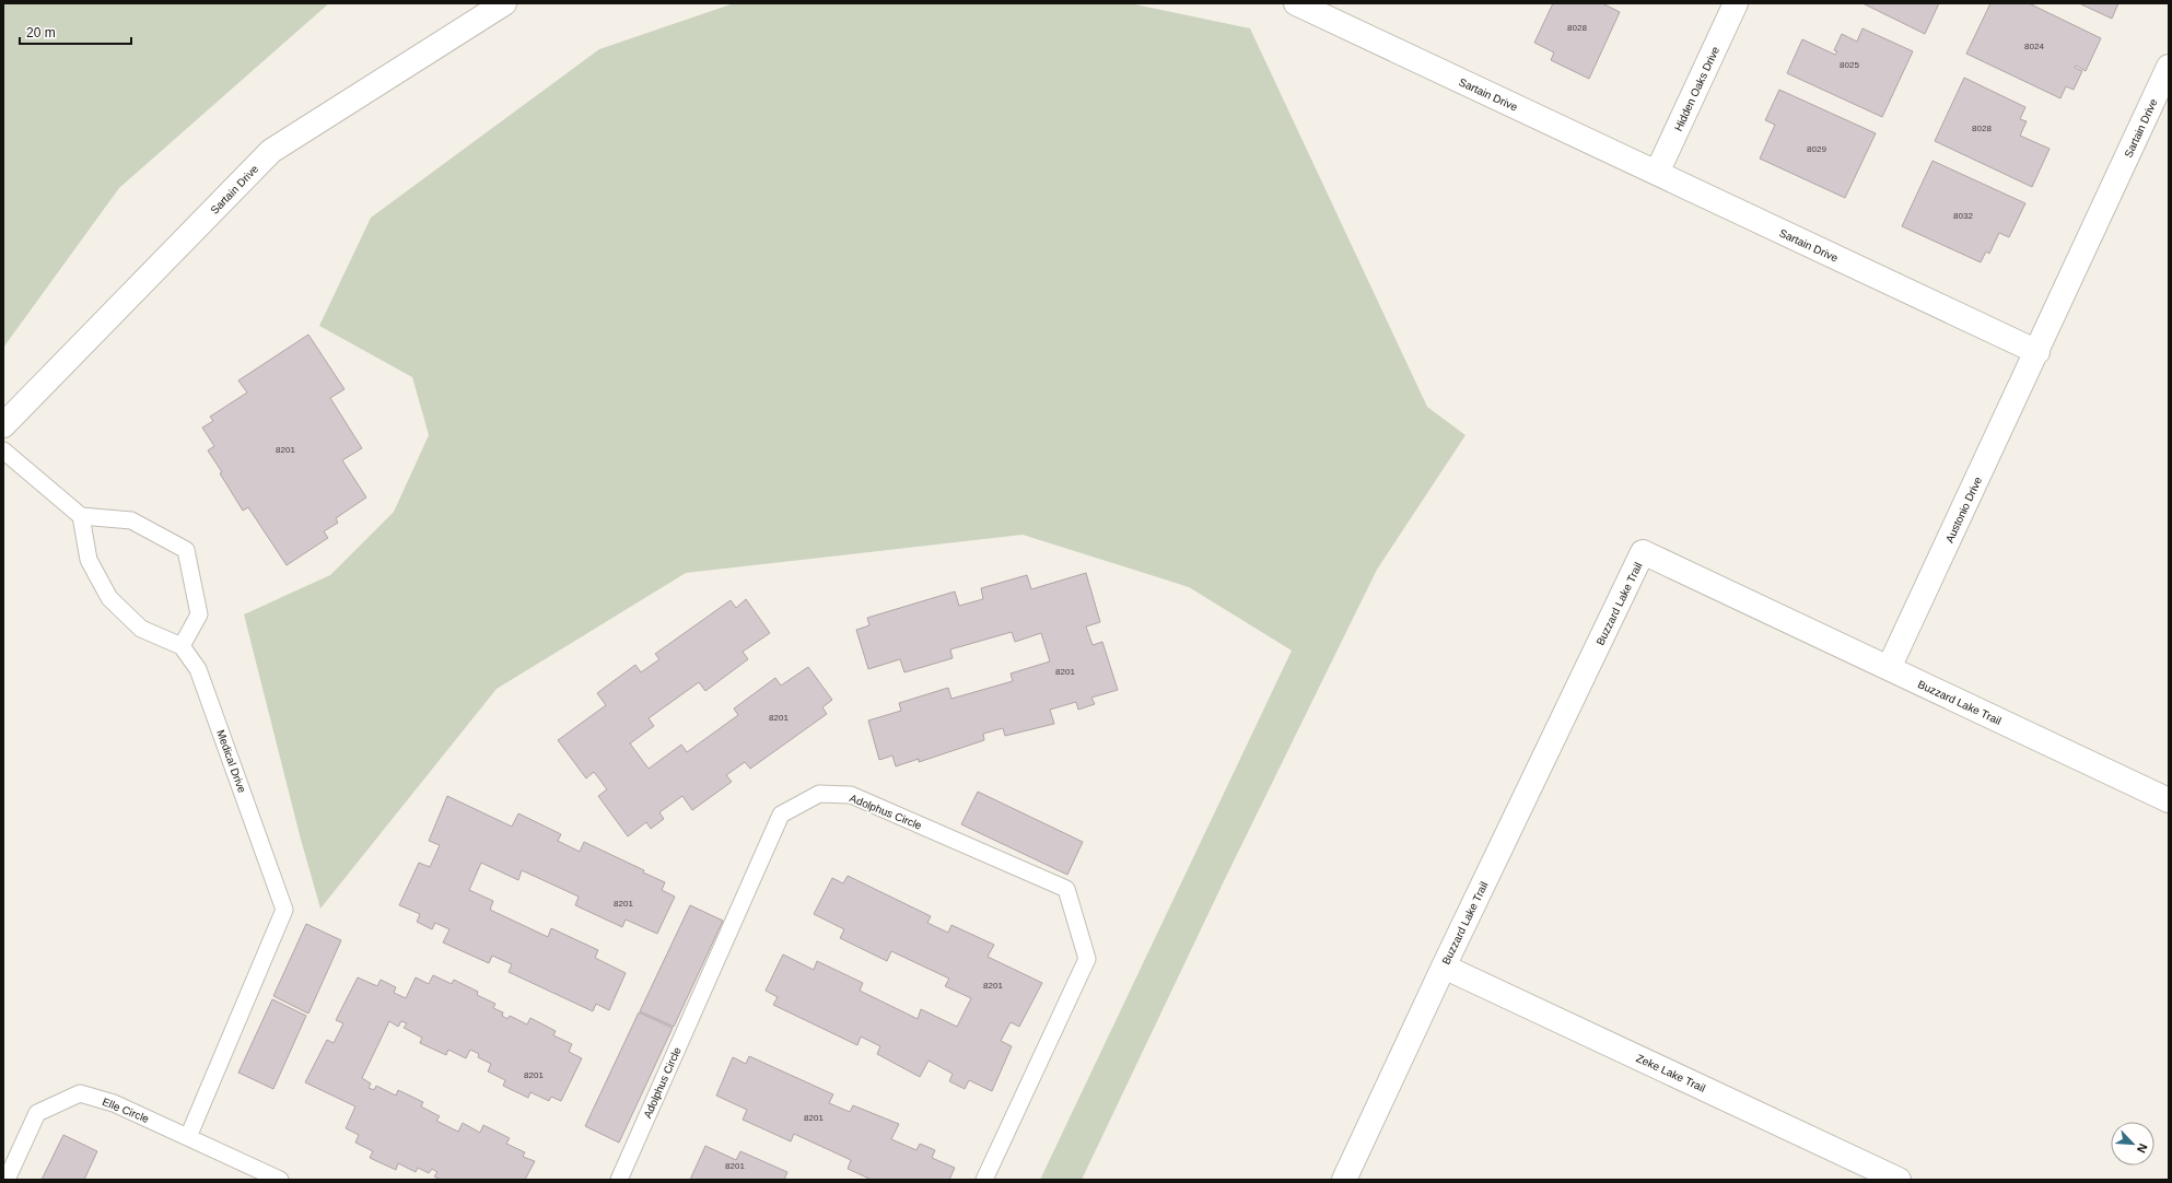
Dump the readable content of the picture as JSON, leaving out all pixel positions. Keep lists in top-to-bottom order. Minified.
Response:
{"streets":{"street":["Hidden Oaks Drive","Sartain Drive","Austonio Drive","Buzzard Lake Trail","Zeke Lake Trail"],"lane":["Medical Drive","Adolphus Circle","Elle Circle"]},"crossings":[["Hidden Oaks Drive","Sartain Drive"],["Sartain Drive","Austonio Drive"],["Austonio Drive","Buzzard Lake Trail"],["Buzzard Lake Trail","Zeke Lake Trail"],["Medical Drive","Elle Circle"]],"house_numbers":["8028","8024","8025","8028","8029","8032","8201","8201","8201","8201","8201","8201","8201","8201"],"scale_bar":"20 m","north":"bottom right"}
